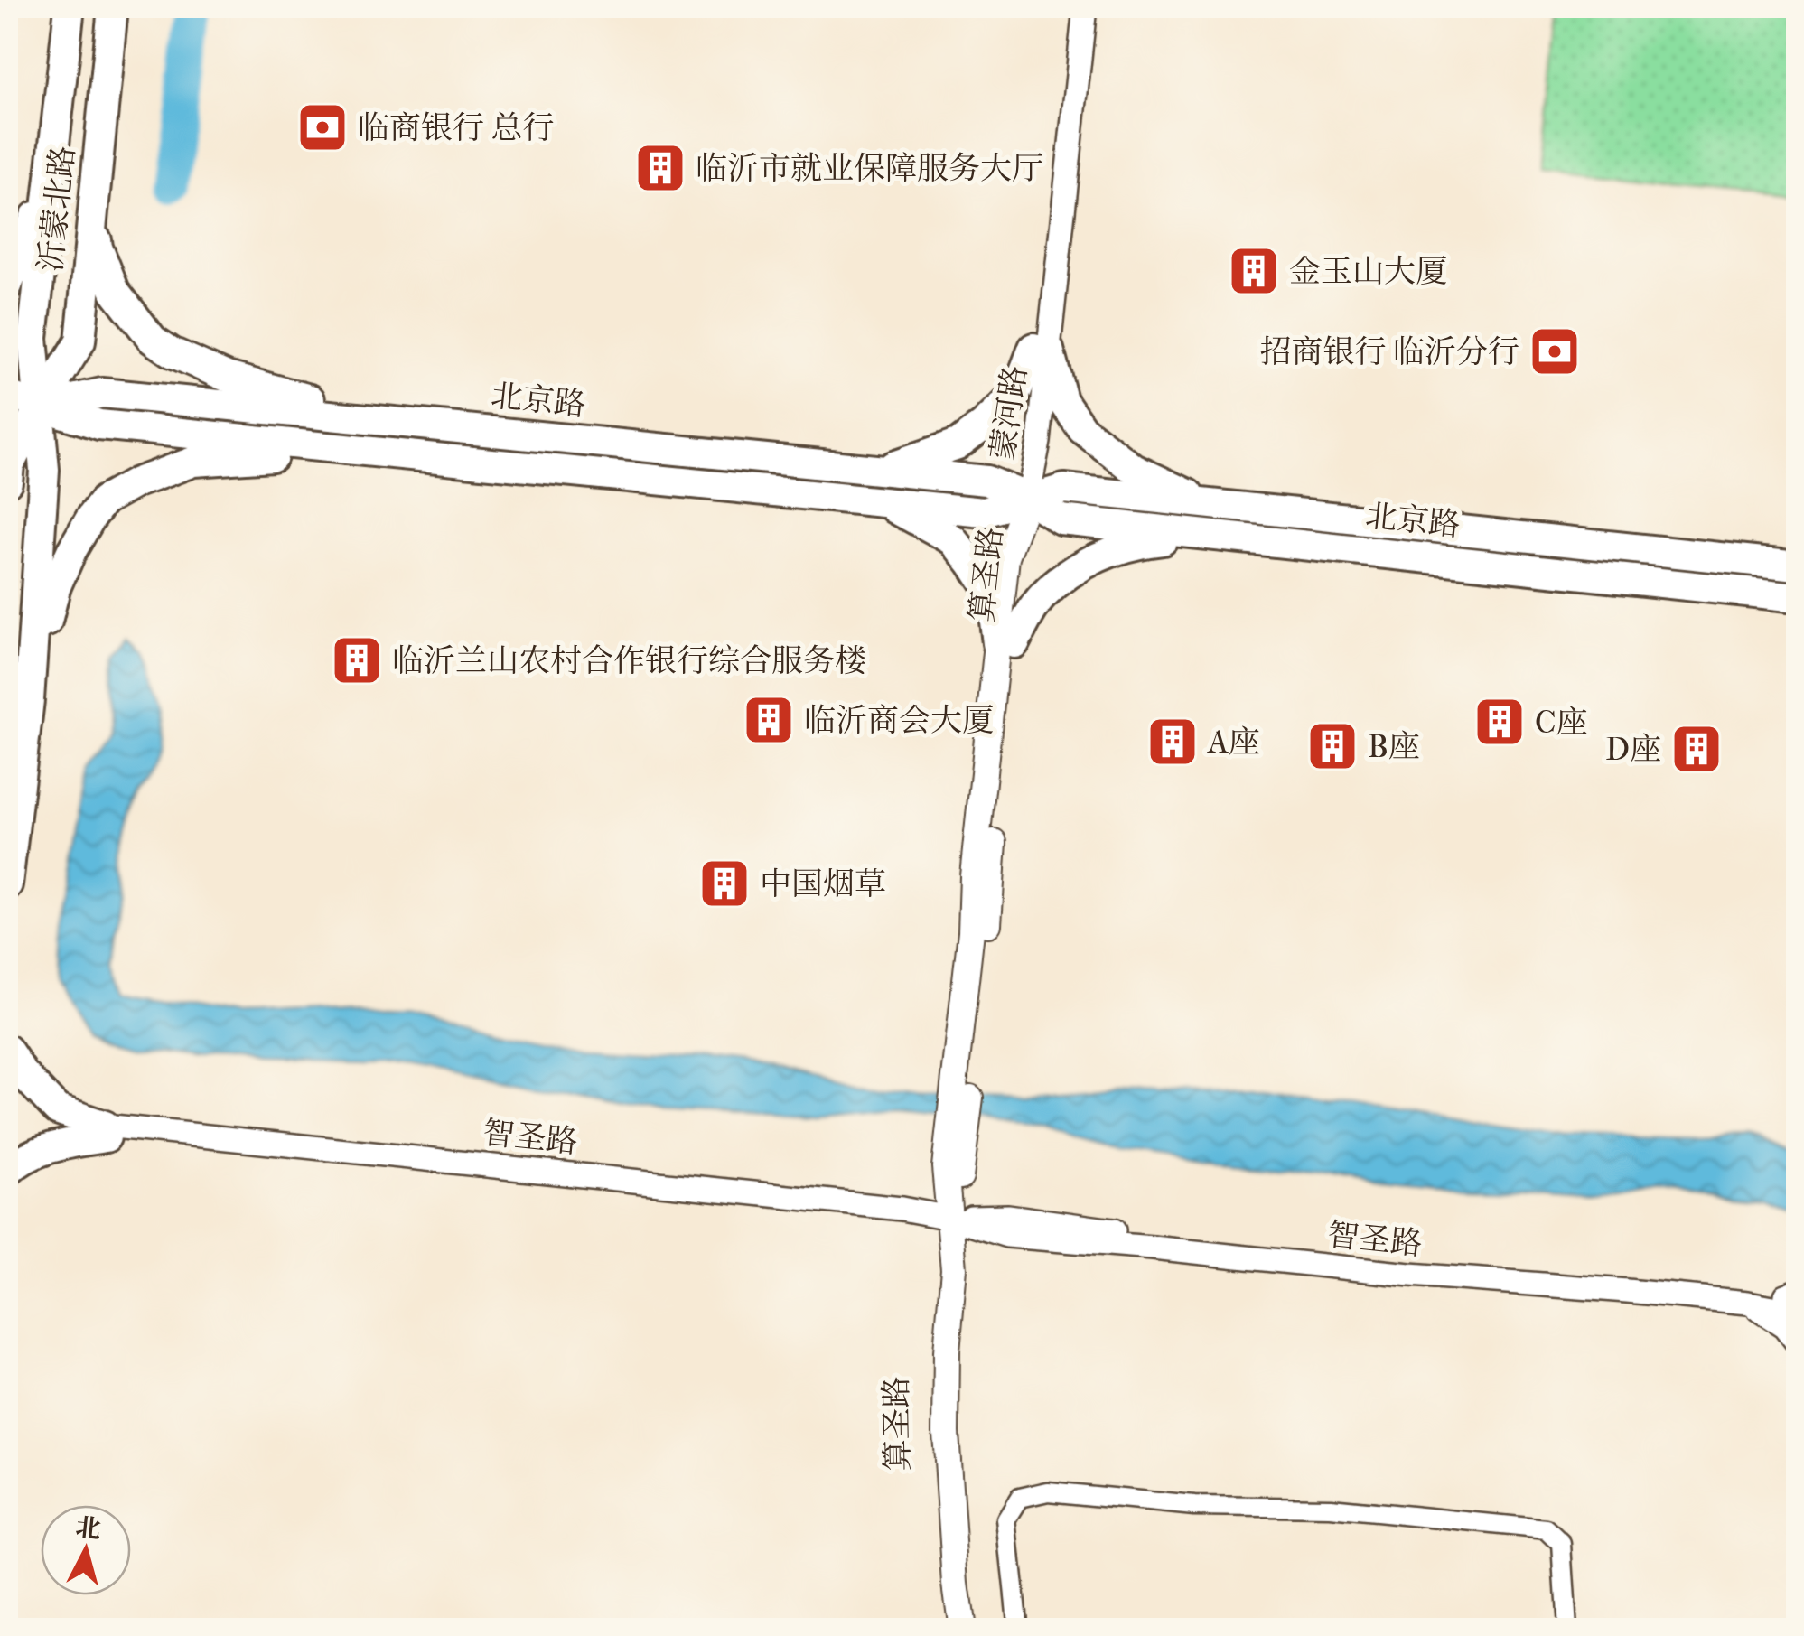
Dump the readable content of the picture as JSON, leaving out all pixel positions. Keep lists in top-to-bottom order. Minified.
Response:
{"streets":{"main road":["沂蒙北路","北京路","算圣路"],"street":["蒙河路","智圣路"]},"crossings":[["沂蒙北路","北京路"],["北京路","蒙河路"],["北京路","算圣路"],["蒙河路","算圣路"],["算圣路","智圣路"]],"places":{"bank":["临商银行 总行","招商银行 临沂分行"],"building":["临沂市就业保障服务大厅","金玉山大厦","临沂兰山农村合作银行综合服务楼","临沂商会大厦","C座","A座","B座","D座","中国烟草"]},"north":"top"}
